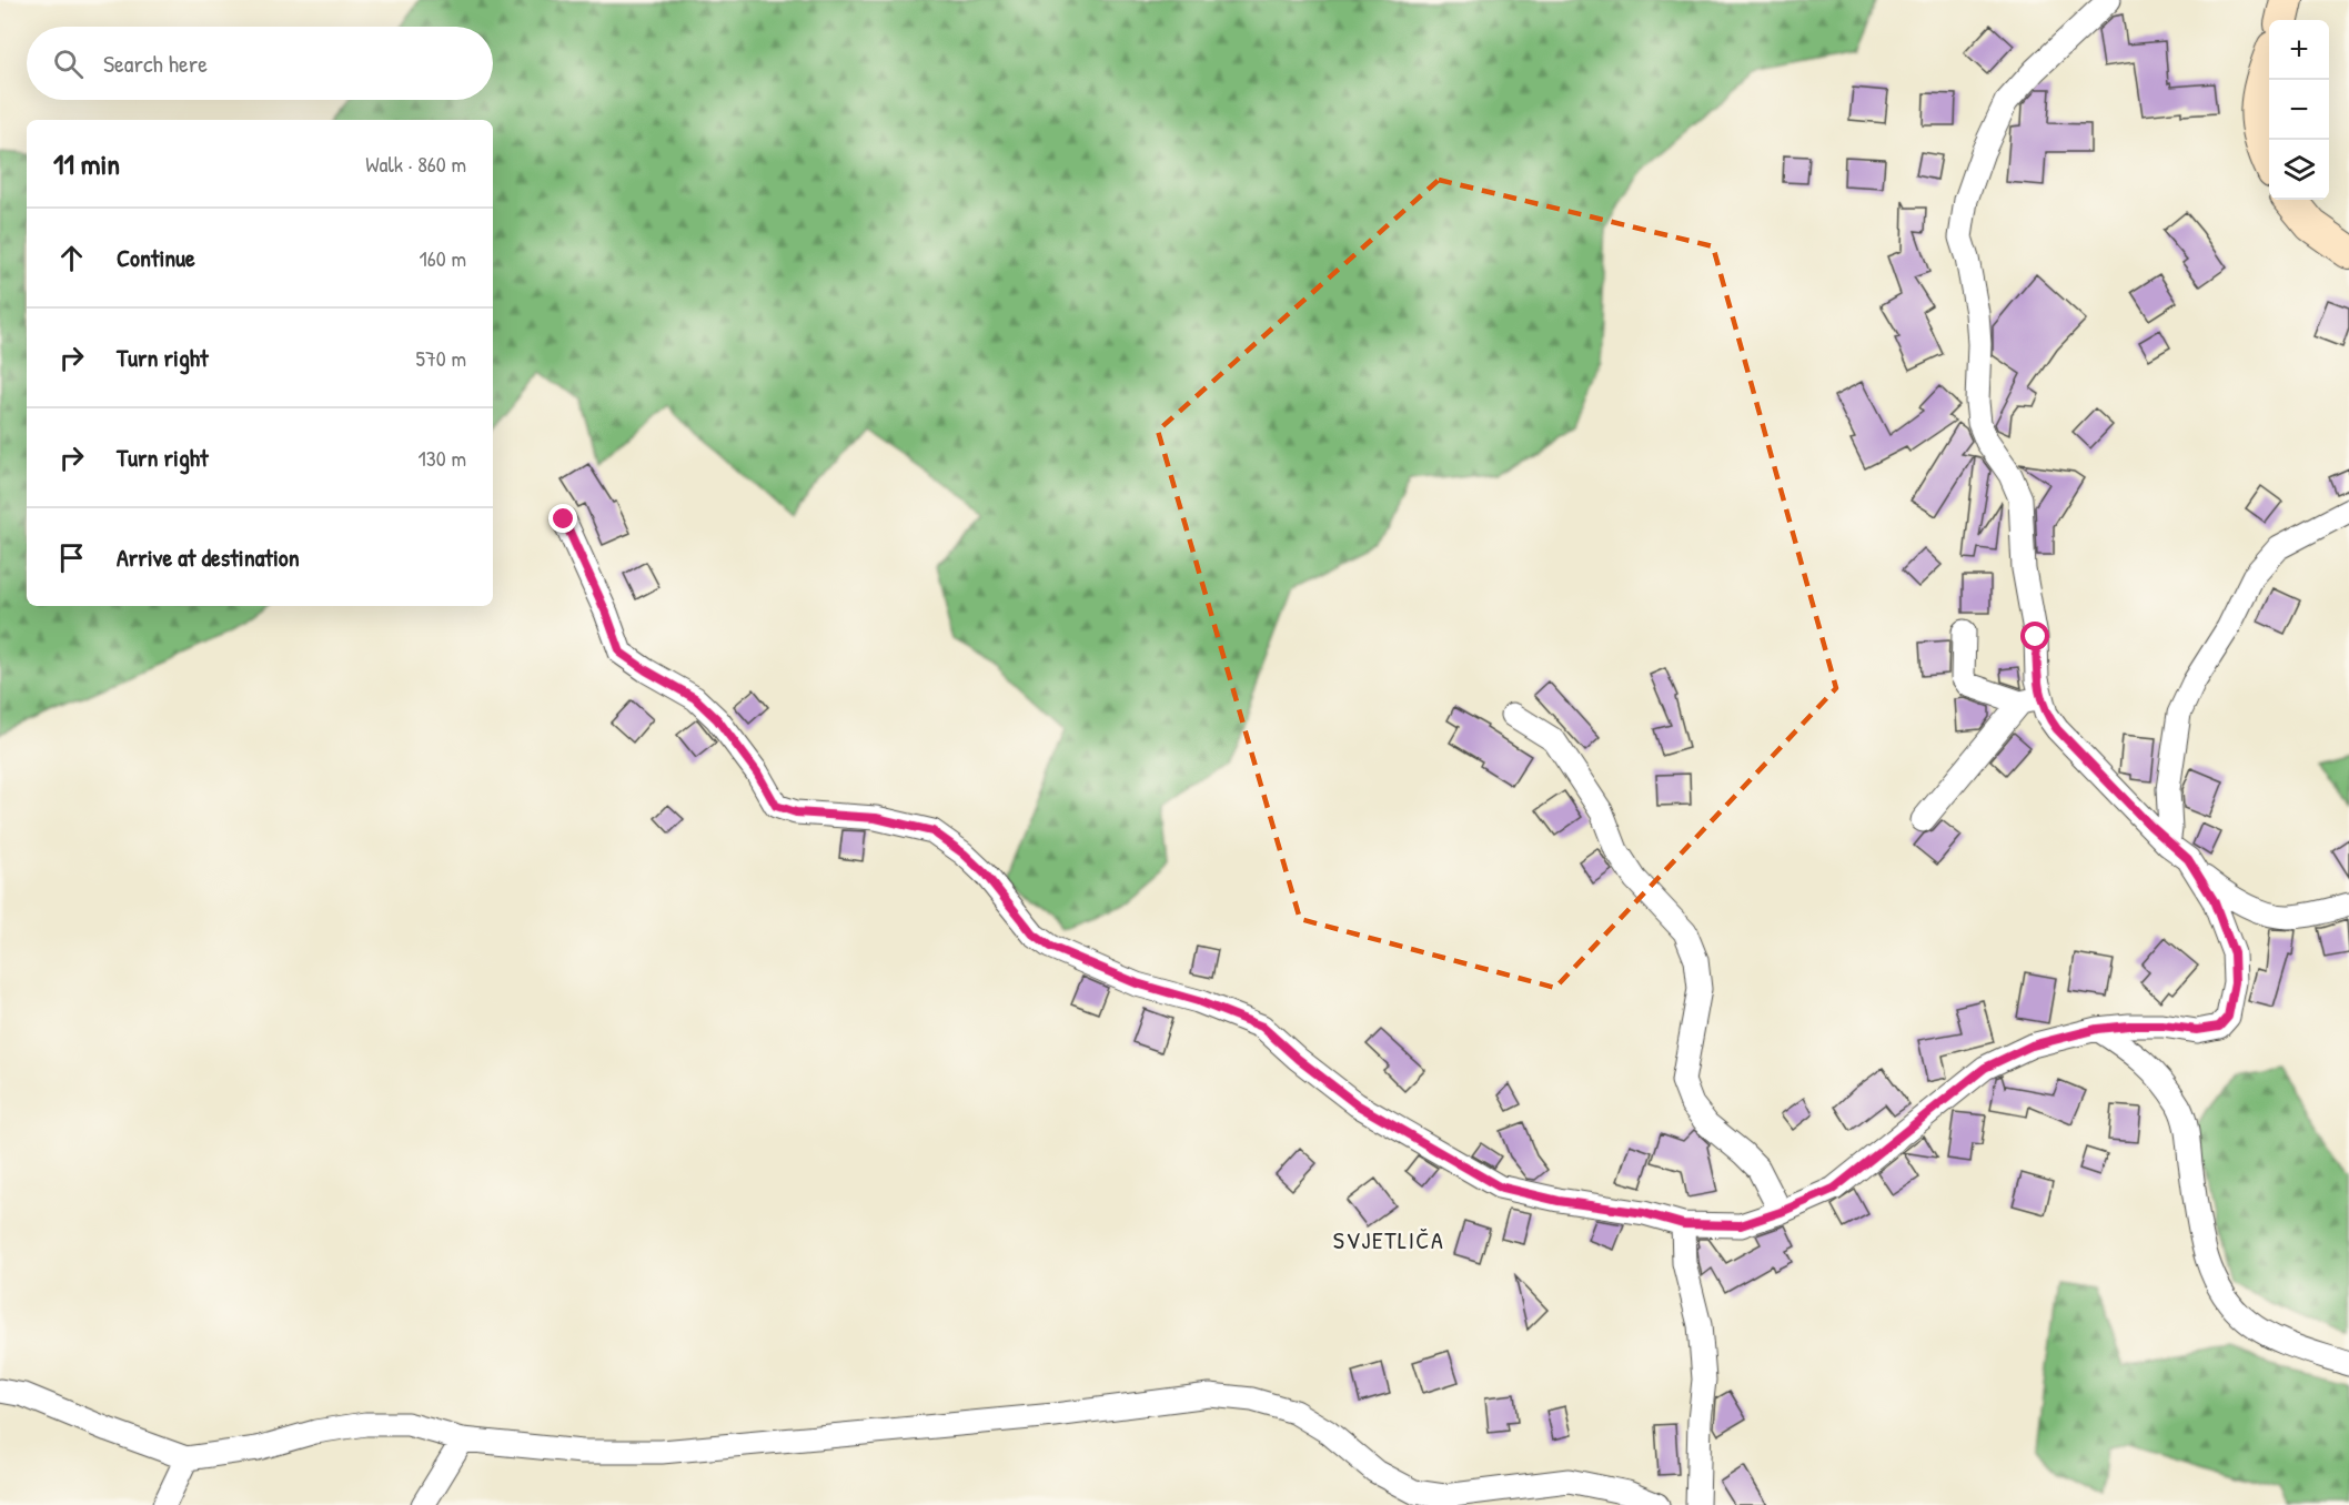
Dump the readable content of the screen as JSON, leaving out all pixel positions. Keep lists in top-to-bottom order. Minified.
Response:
{"districts":["SVJETLIČA"],"page":{"map_buttons":["+","−"],"search":"Search here","heading":["11 min","Walk · 860 m"],"list":[["Continue","160 m"],["Turn right","570 m"],["Turn right","130 m"],"Arrive at destination"]}}
